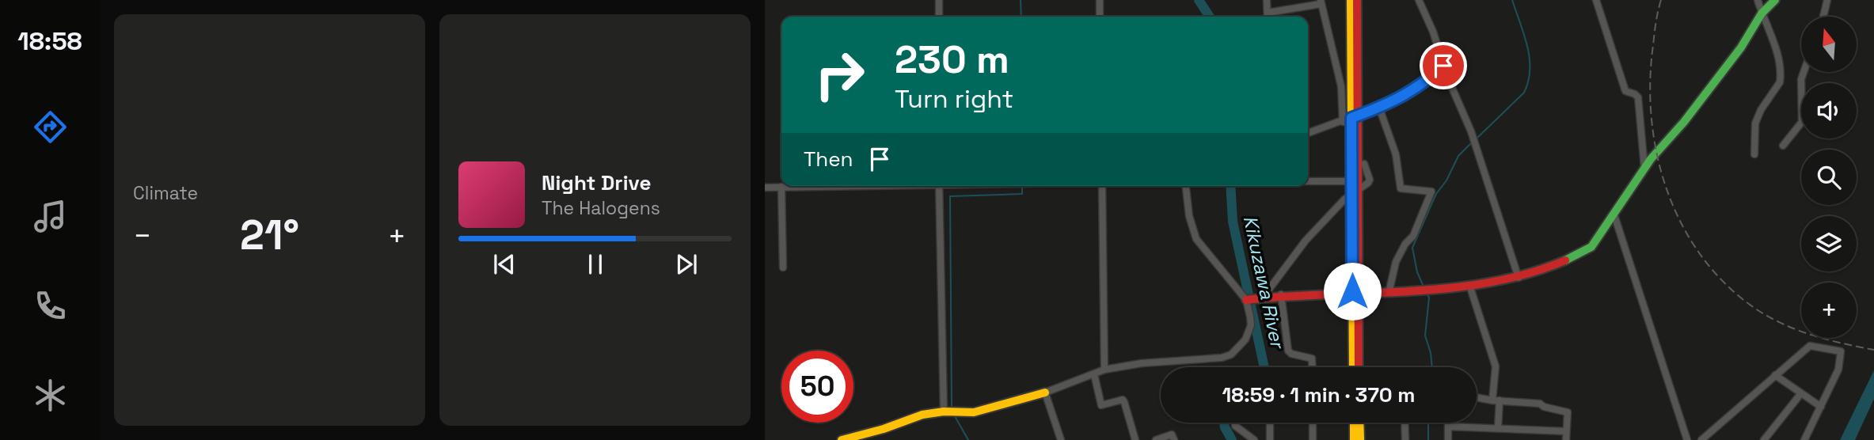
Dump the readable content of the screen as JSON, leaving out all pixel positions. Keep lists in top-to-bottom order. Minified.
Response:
{"water":["Kikuzawa River"],"north":"top","page":{"tabs":"18:58","tile":"Climate","map_buttons":"+","turn":["230 m","Turn right"],"then":"Then","song":["Night Drive","The Halogens"],"heat":["−","21°","+"],"limit":"50","trip":"18:59 · 1 min · 370 m"}}
